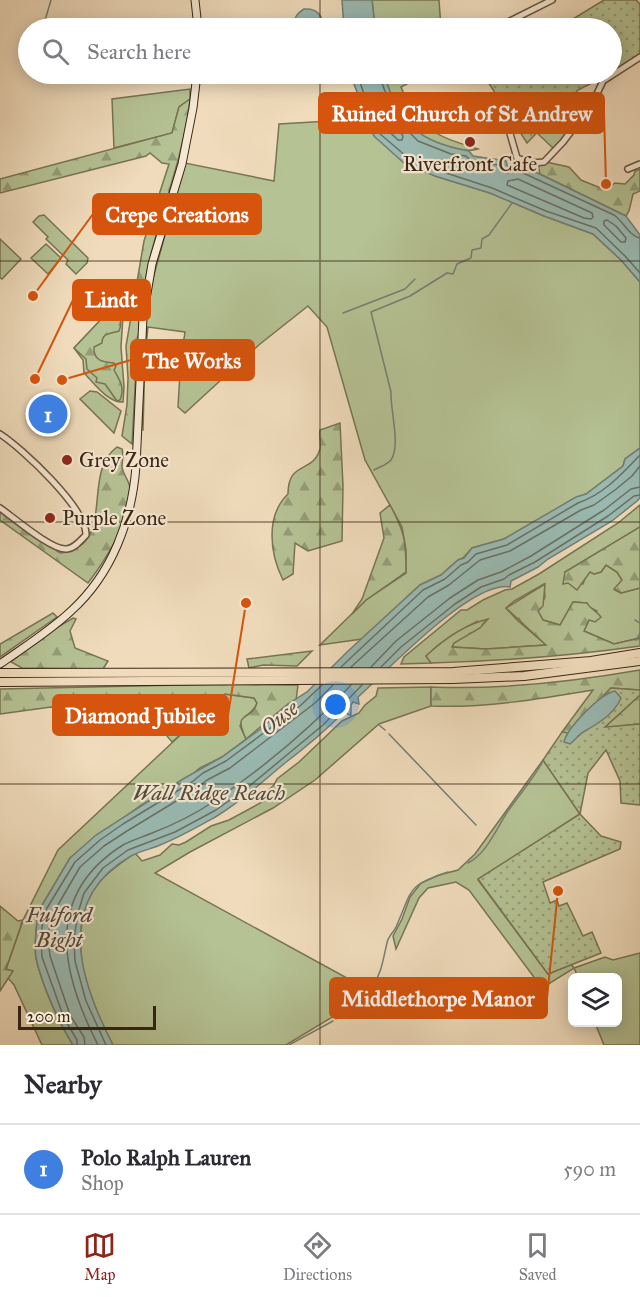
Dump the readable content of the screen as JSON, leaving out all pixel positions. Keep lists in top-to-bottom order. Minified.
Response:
{"water":["Ouse","Wall Ridge Reach","Fulford Bight"],"places":["Riverfront Cafe","Ruined Church of St Andrew","Crepe Creations","Lindt","The Works","Grey Zone","Purple Zone","Diamond Jubilee","Middlethorpe Manor"],"scale_bar":"200 m","page":{"search":"Search here","pins":"1","scale":"200 m","heading":"Nearby","list":[{"mark":"1","name":"Polo Ralph Lauren","note":"Shop","value":"590 m"}],"nav":["Map","Directions","Saved"]}}
